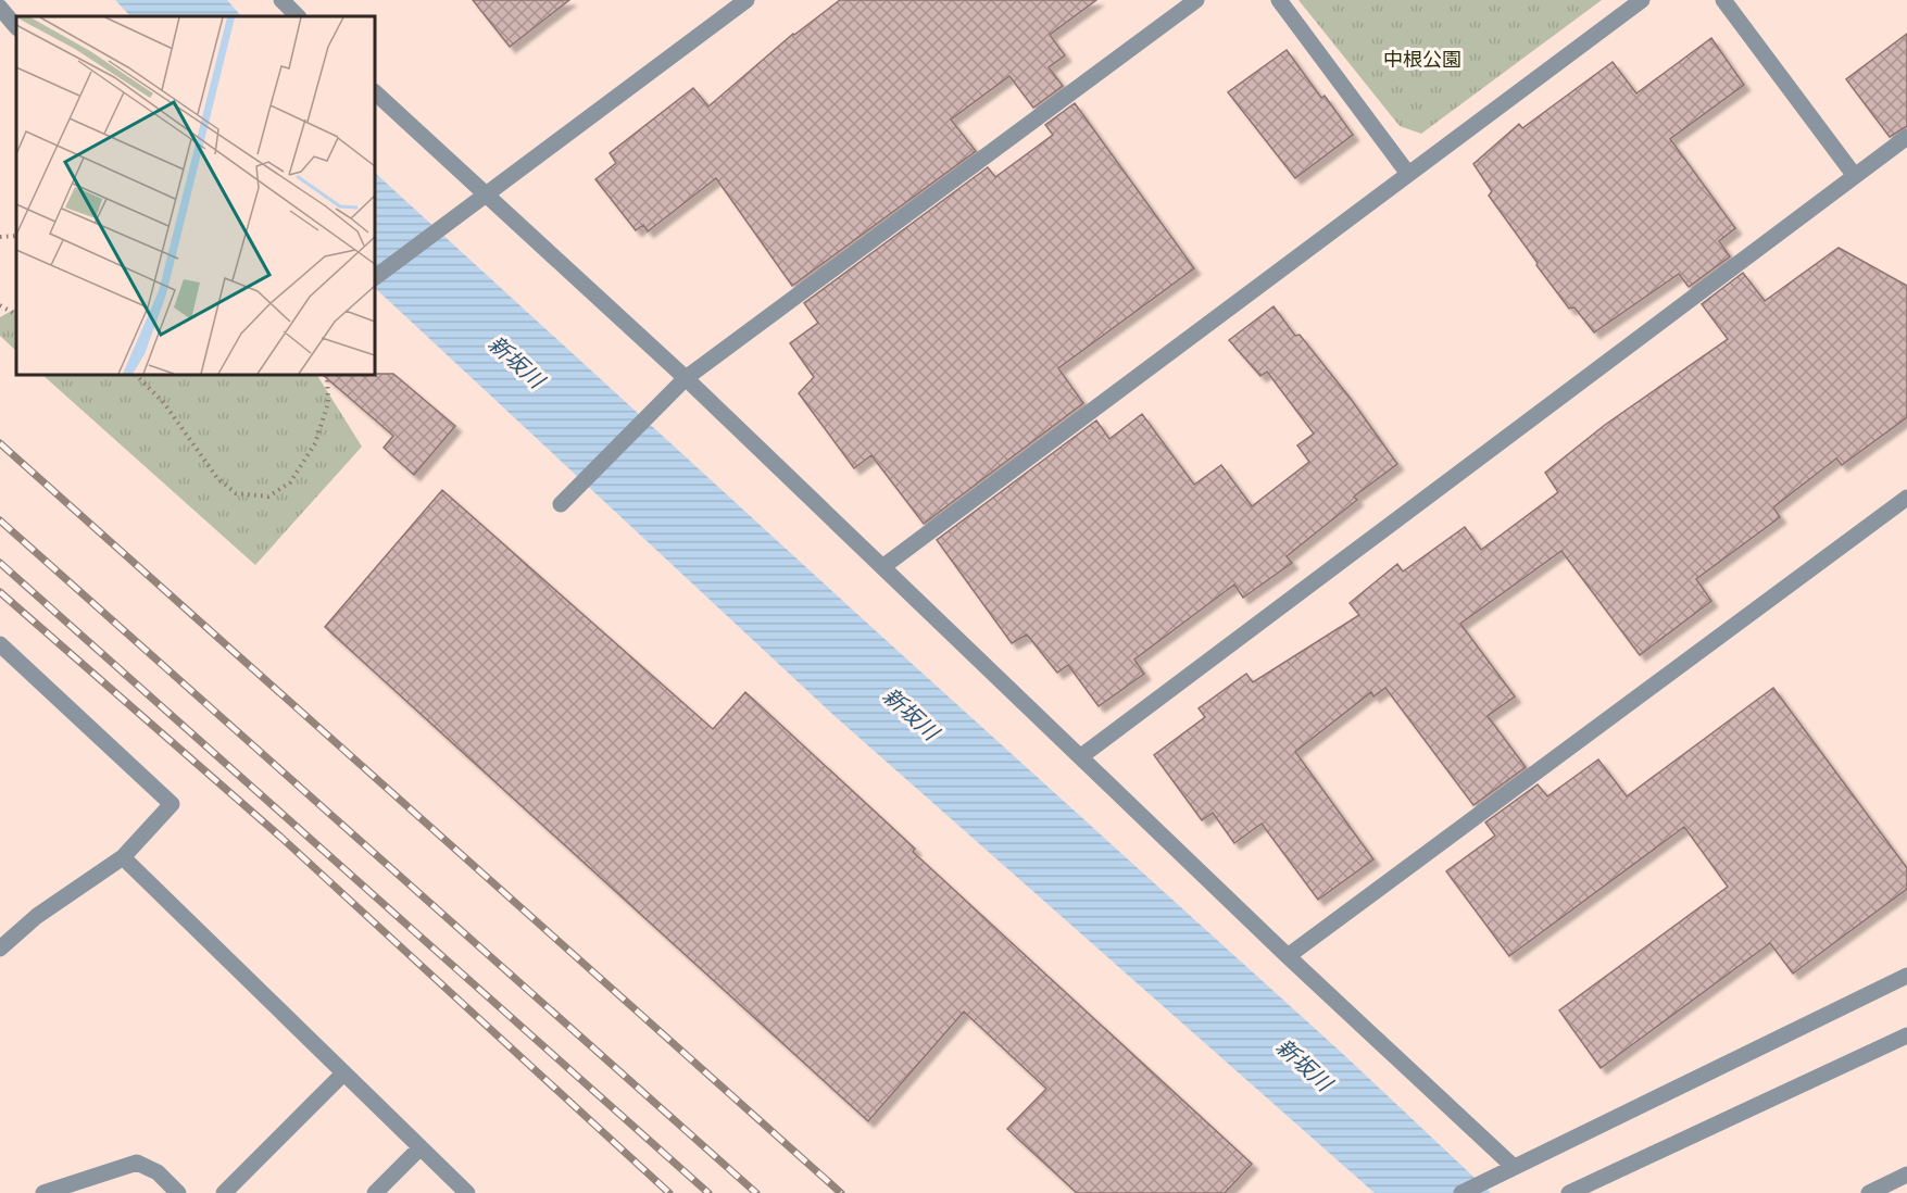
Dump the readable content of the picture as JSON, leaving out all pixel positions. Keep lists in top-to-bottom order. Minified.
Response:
{"water":["新坂川"],"parks":["中根公園"]}
